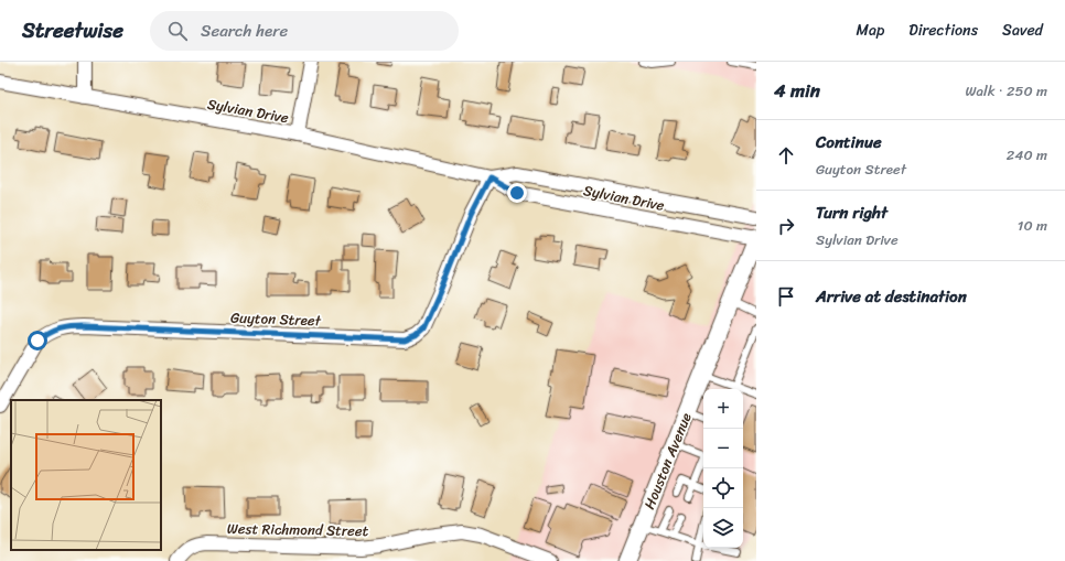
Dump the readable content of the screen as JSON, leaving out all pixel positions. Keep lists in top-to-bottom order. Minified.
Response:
{"streets":{"street":["Sylvian Drive","Guyton Street","Houston Avenue","West Richmond Street"]},"crossings":[["Sylvian Drive","Guyton Street"],["Sylvian Drive","Houston Avenue"]],"page":{"header":"Streetwise","search":"Search here","nav":["Map","Directions","Saved"],"heading":["4 min","Walk · 250 m"],"list":[["Continue","Guyton Street","240 m"],["Turn right","Sylvian Drive","10 m"],"Arrive at destination"],"map_buttons":["+","−"]}}
